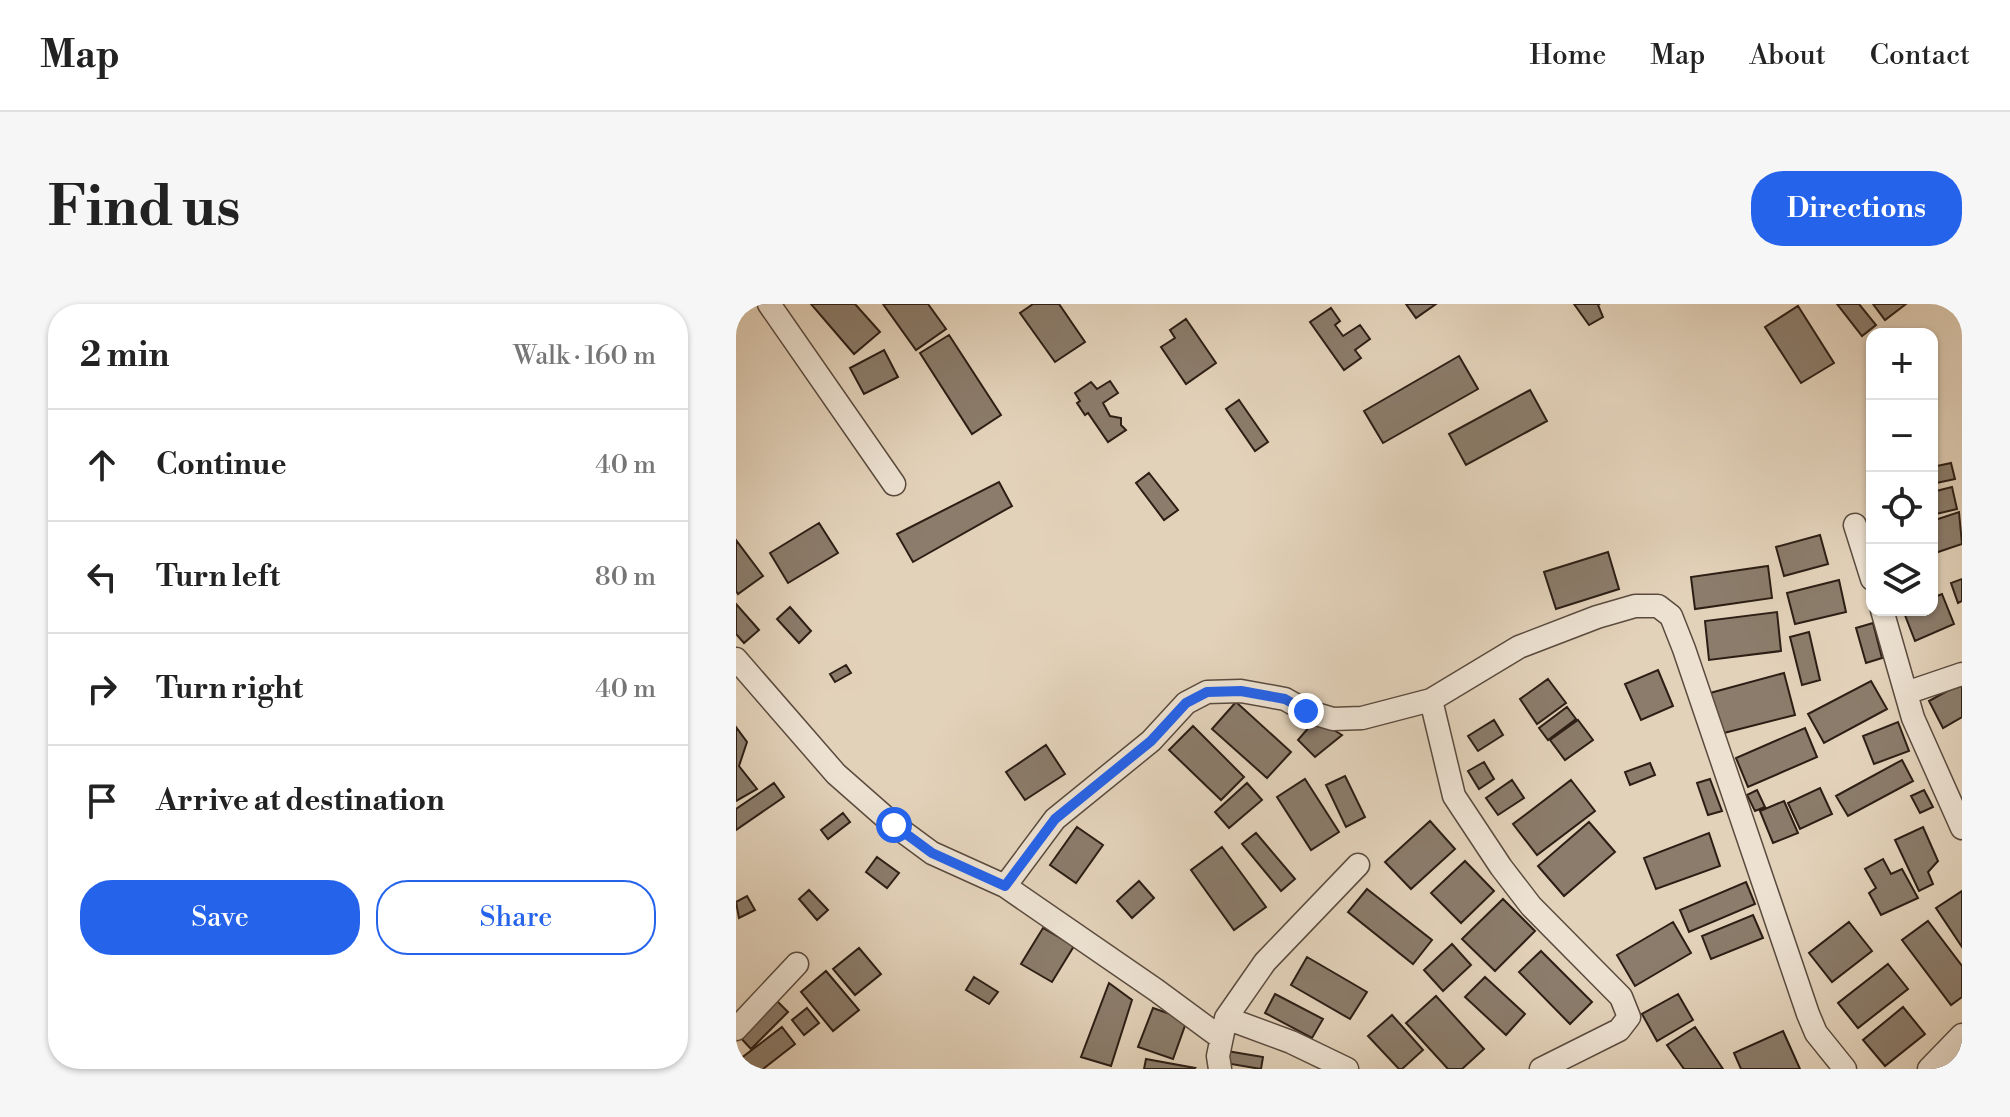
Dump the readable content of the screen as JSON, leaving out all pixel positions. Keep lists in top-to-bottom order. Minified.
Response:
{"page":{"header":"Map","nav":["Home","Map","About","Contact"],"buttons":["Directions",["Save","Share"]],"title":"Find us","heading":["2 min","Walk · 160 m"],"map_buttons":["+","−"],"list":[["Continue","40 m"],["Turn left","80 m"],["Turn right","40 m"],"Arrive at destination"]}}
